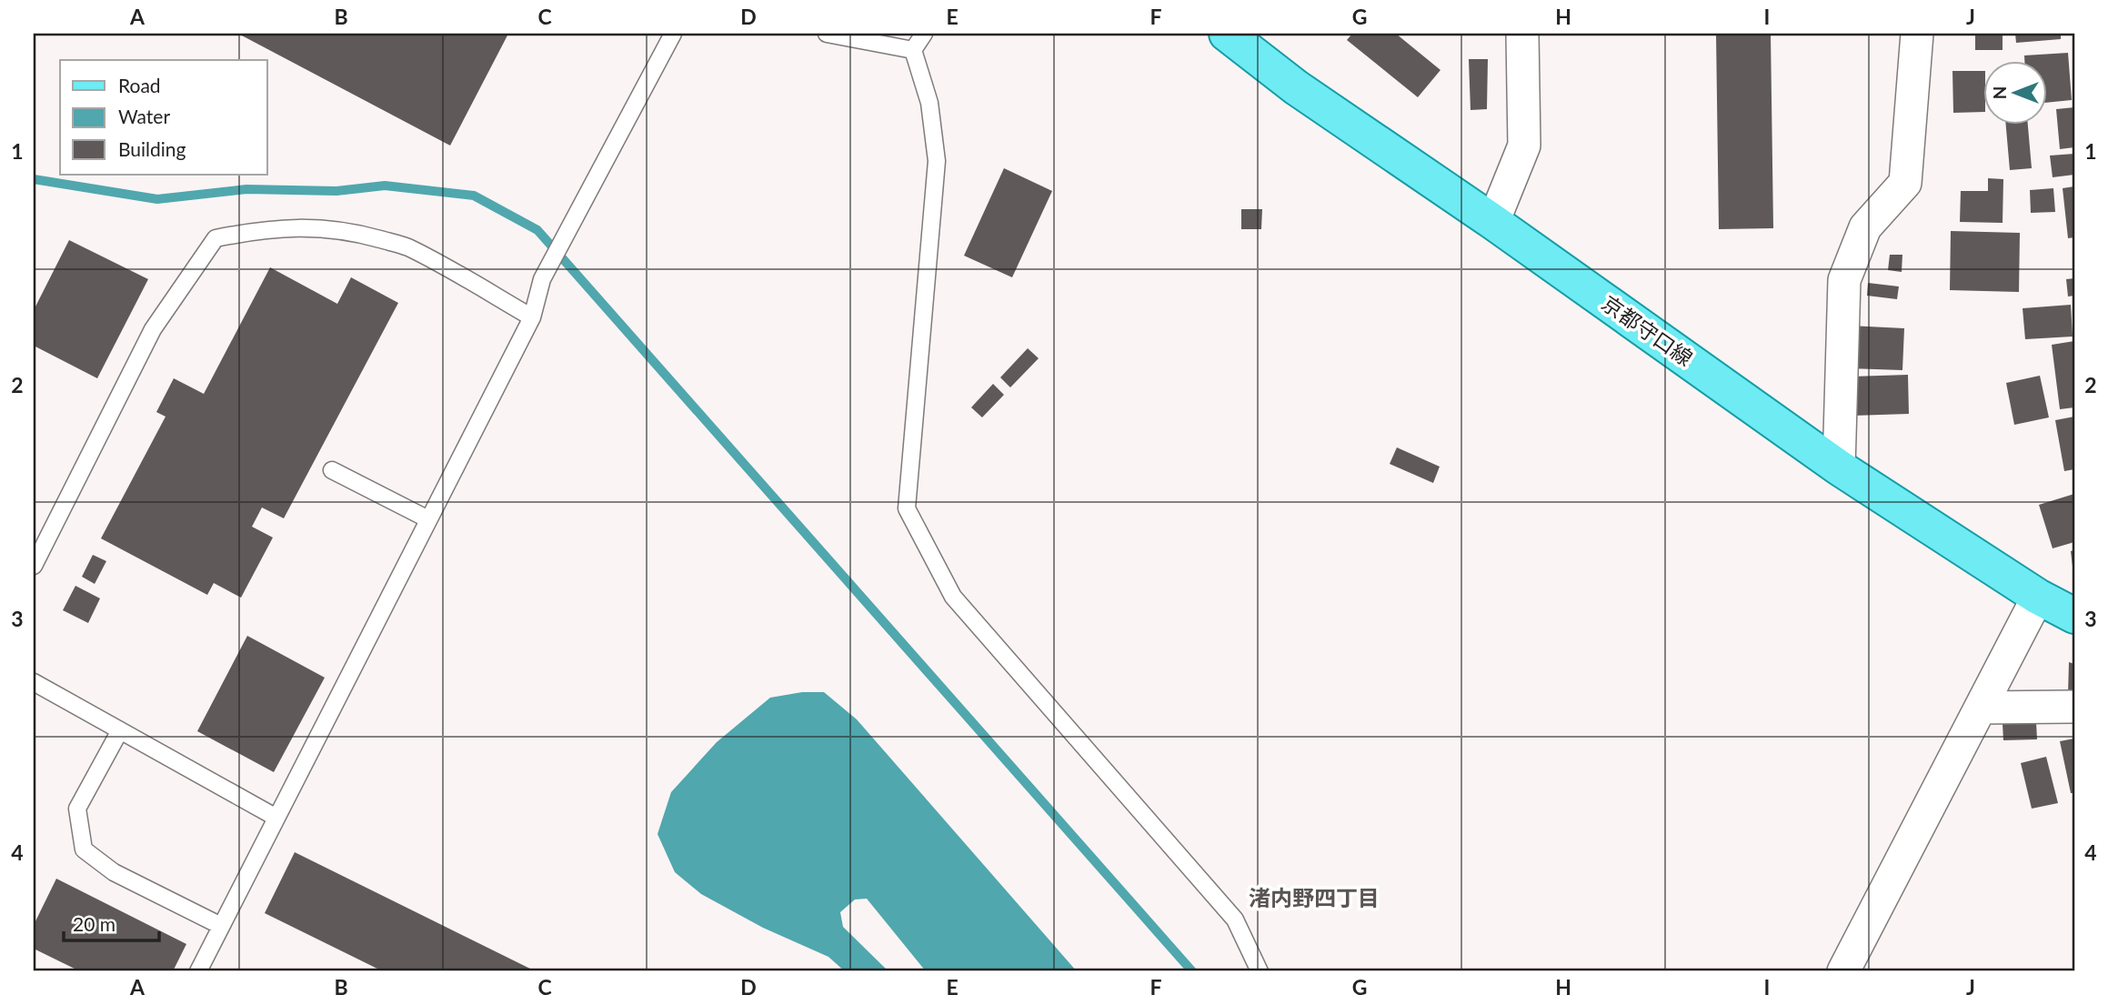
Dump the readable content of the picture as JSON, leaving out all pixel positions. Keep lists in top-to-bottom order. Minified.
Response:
{"streets":{"main road":["京都守口線"]},"districts":["渚内野四丁目"],"legend":["Road","Water","Building"],"scale_bar":"20 m","north":"left","grid":{"columns":["A","B","C","D","E","F","G","H","I","J"],"rows":["1","2","3","4"]}}
